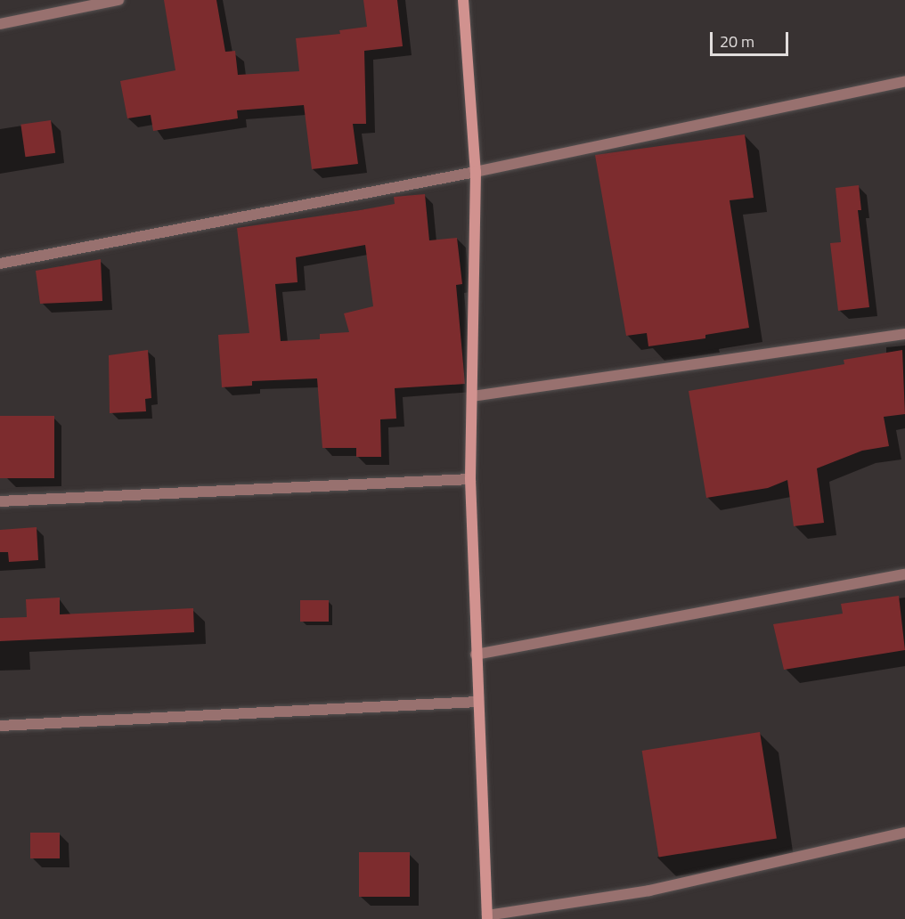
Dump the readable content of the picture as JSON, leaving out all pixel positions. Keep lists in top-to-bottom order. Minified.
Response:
{"scale_bar":"20 m"}
